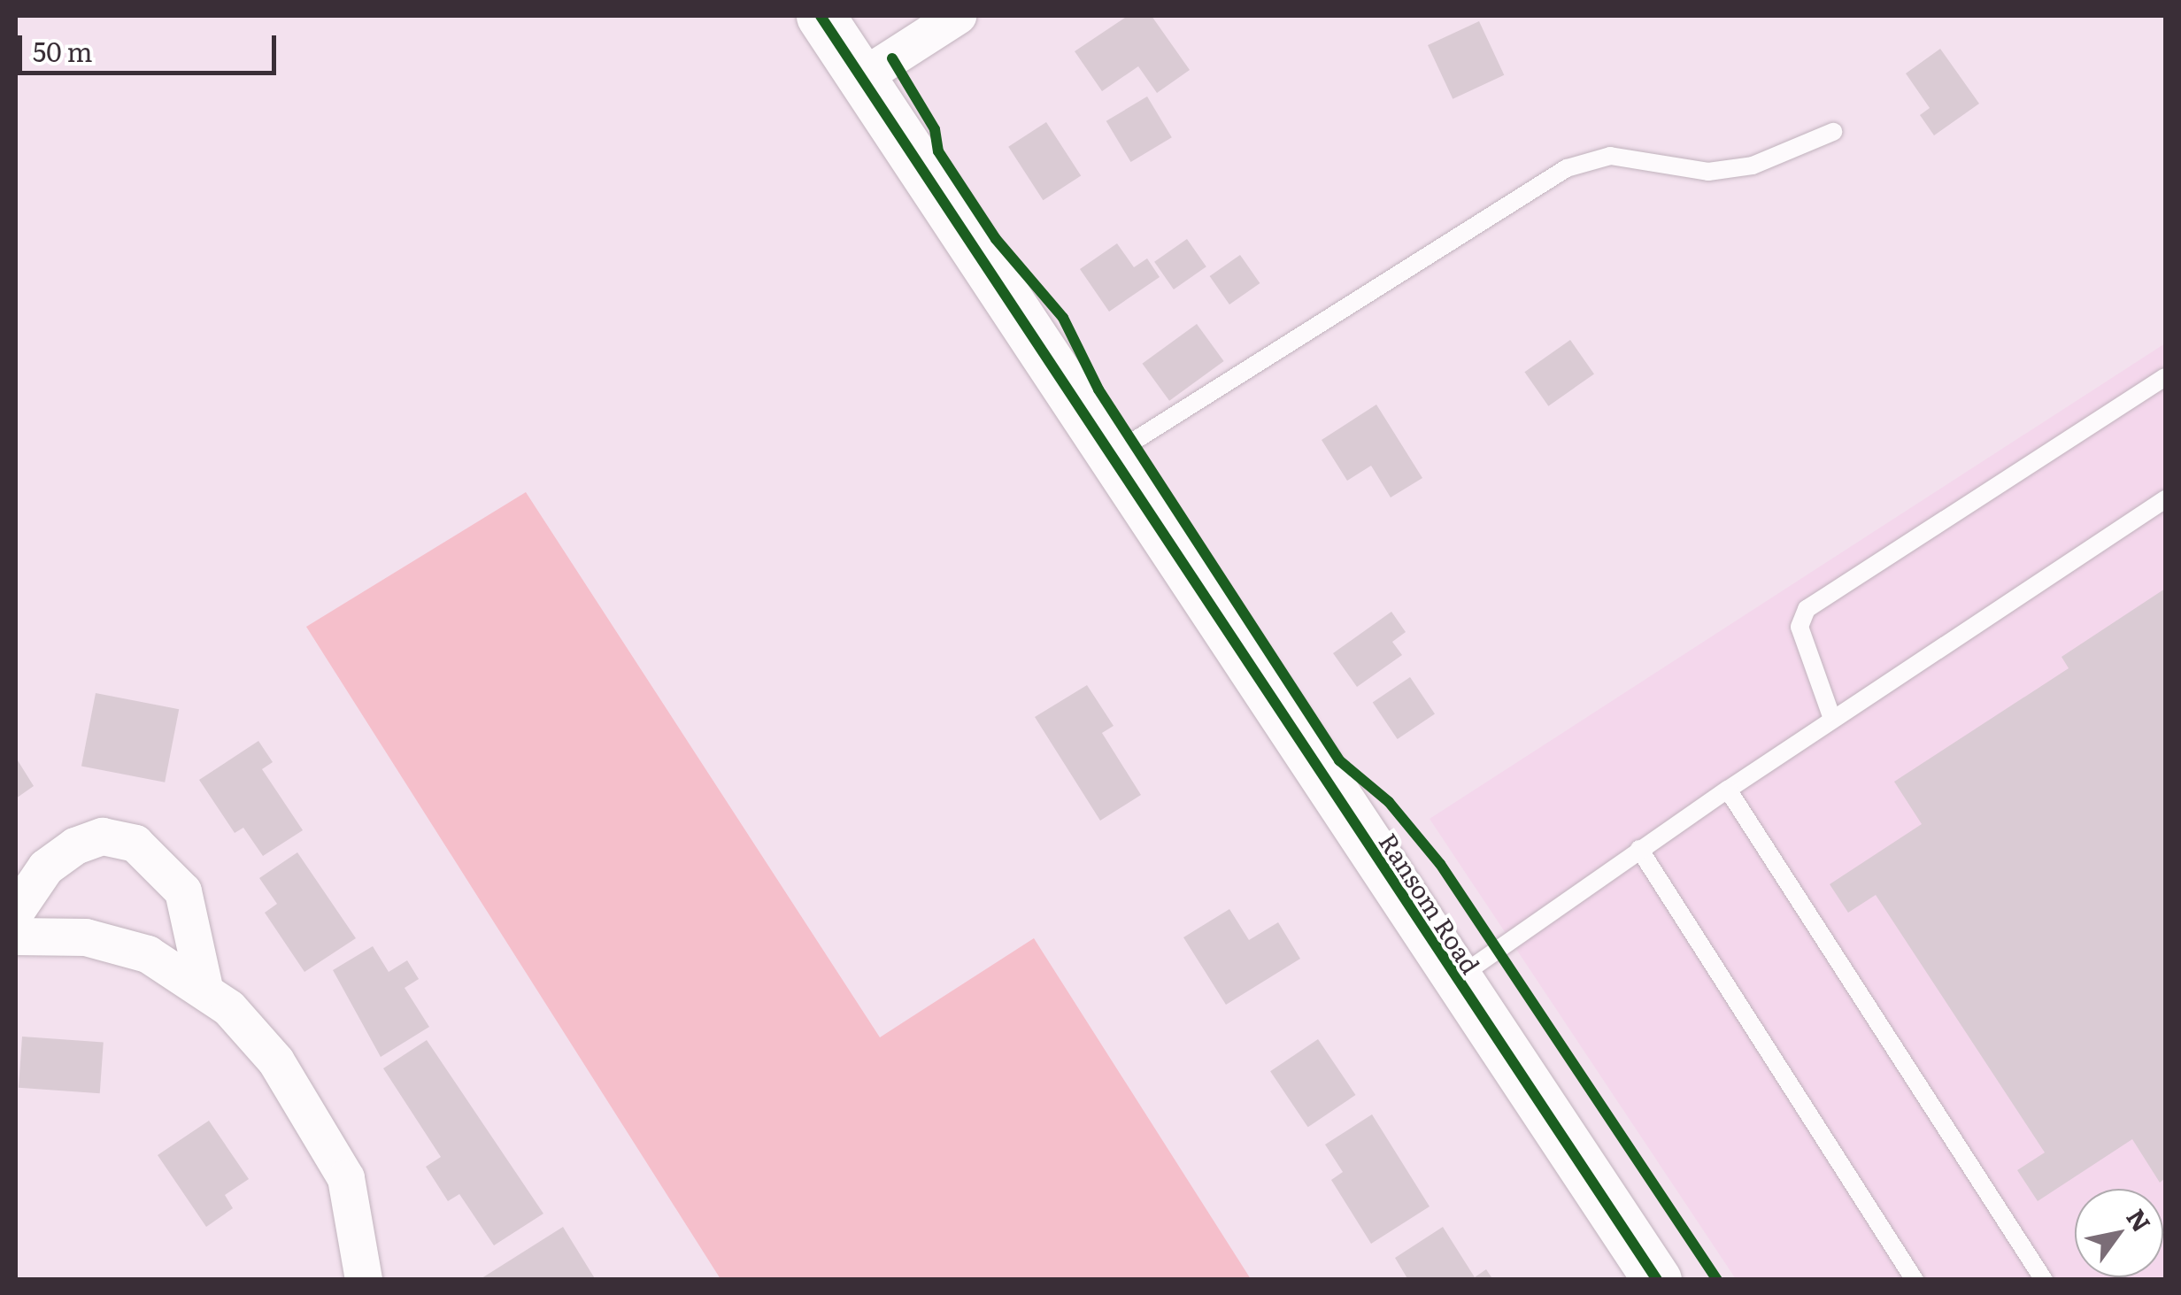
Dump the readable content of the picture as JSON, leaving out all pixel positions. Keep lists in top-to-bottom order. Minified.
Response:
{"streets":{"main road":["Ransom Road"]},"scale_bar":"50 m","north":"top right"}
